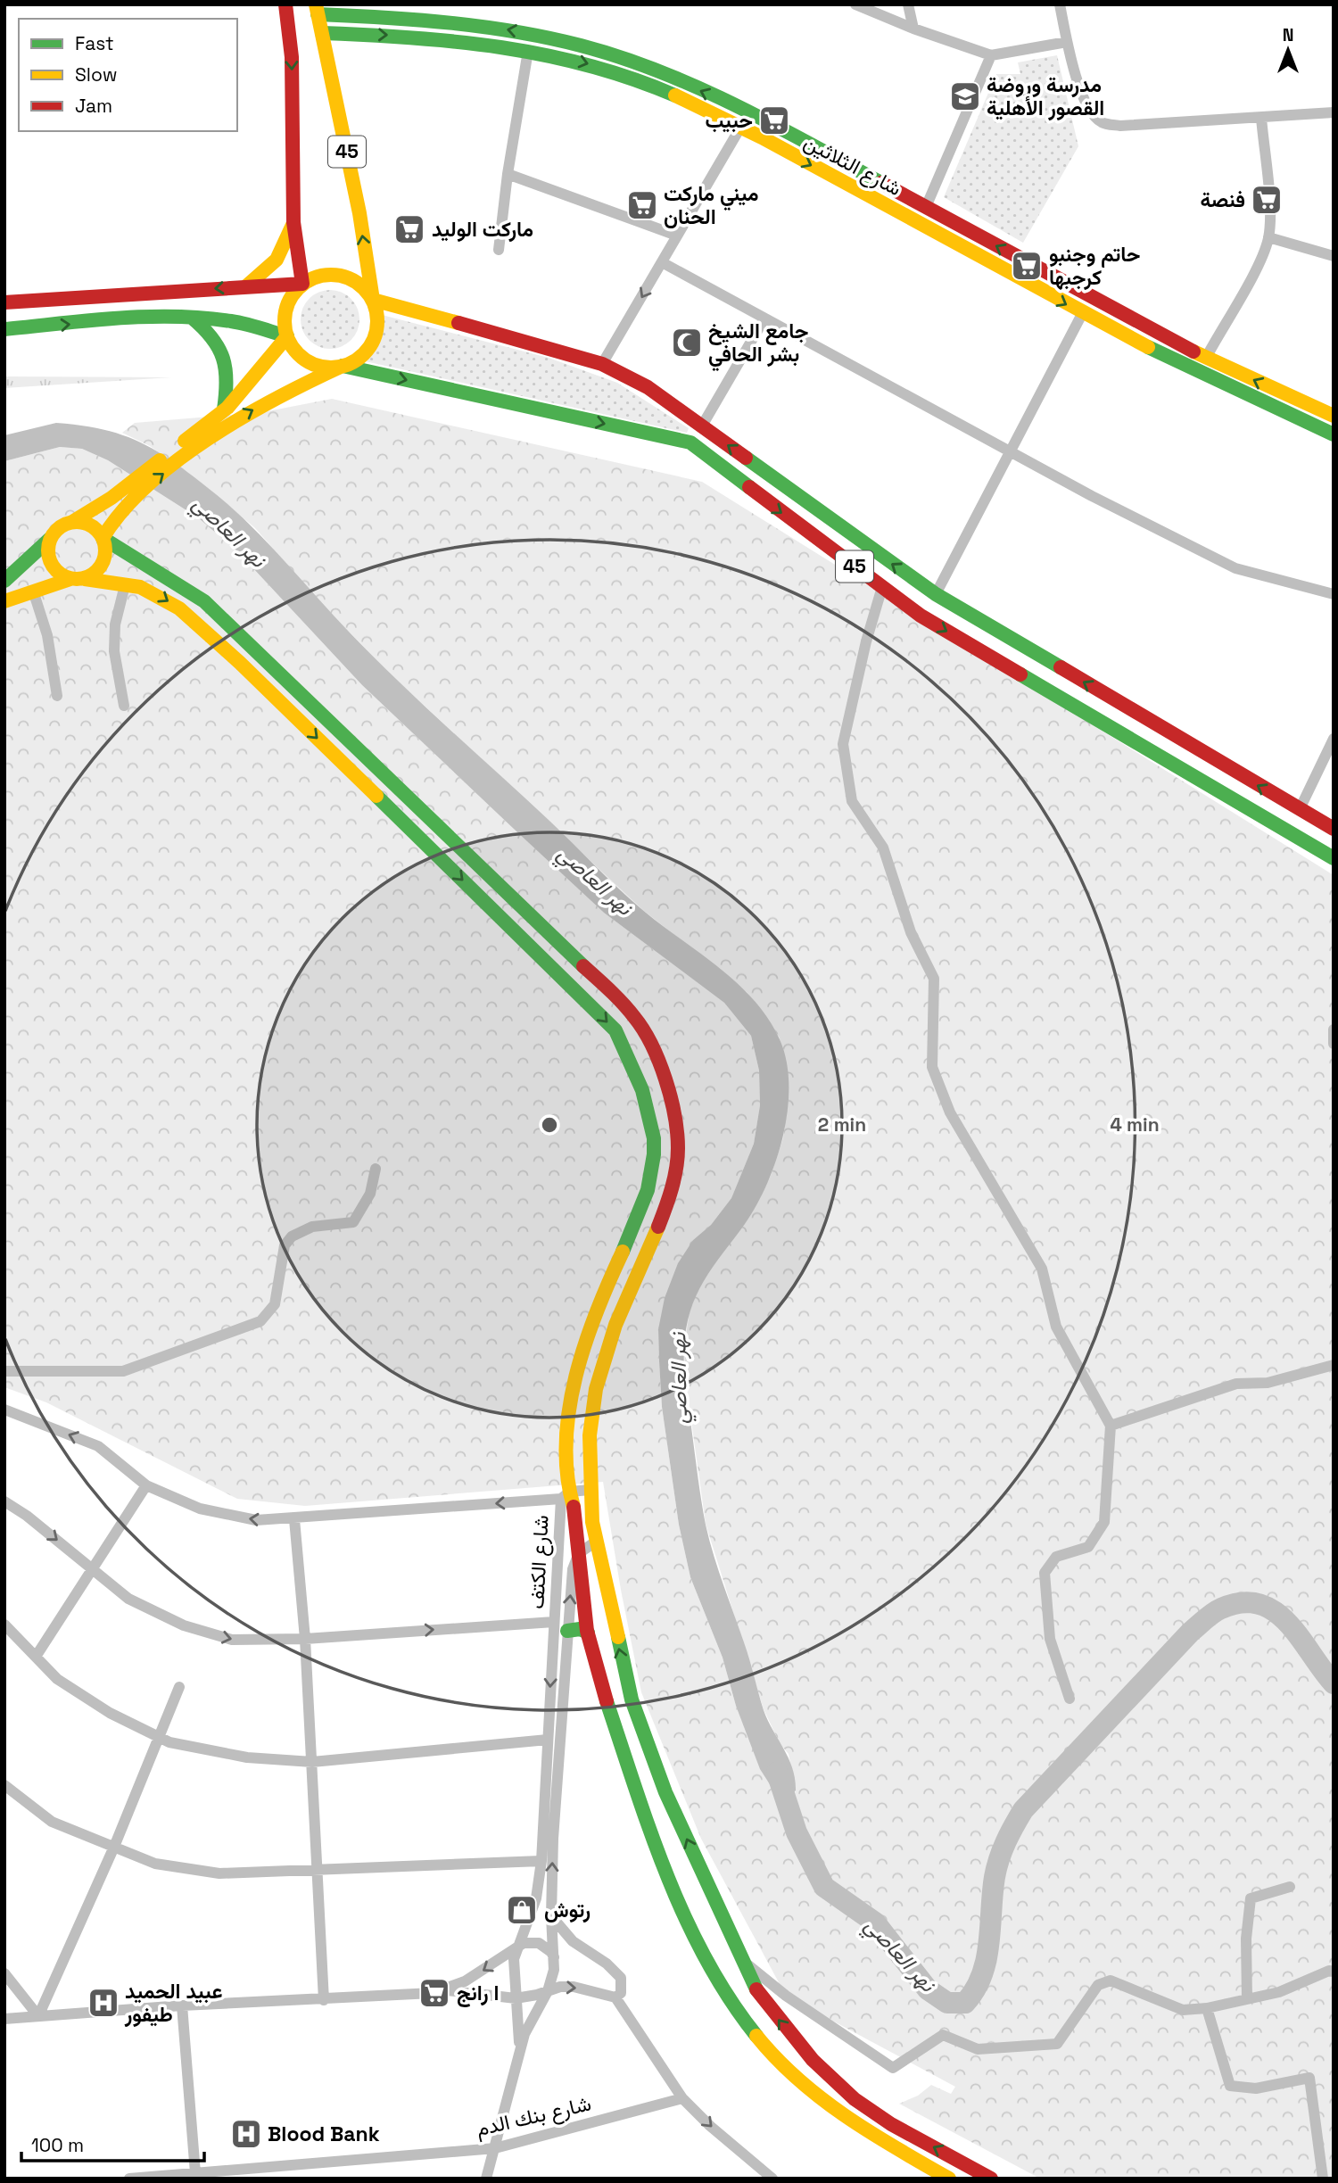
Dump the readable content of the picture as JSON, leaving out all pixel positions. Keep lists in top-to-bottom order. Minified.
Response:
{"streets":{"main road":["45","شارع الثلاثين"],"street":["شارع الكتف","شارع بنك الدم"]},"crossings":[["45","شارع الثلاثين"]],"water":["نهر العاصي"],"places":{"school or university":["مدرسة وروضة القصور الأهلية"],"supermarket":["حبيب","فنصة","ميني ماركت الحنان","ماركت الوليد","حاتم وجنبو كرجبها","ا رانج"],"mosque":["جامع الشيخ بشر الحافي"],"shop":["رتوش"],"hospital":["عبيد الحميد طيفور","Blood Bank"]},"legend":["Fast","Slow","Jam"],"scale_bar":"100 m","north":"top","rings":["2 min","4 min"]}
